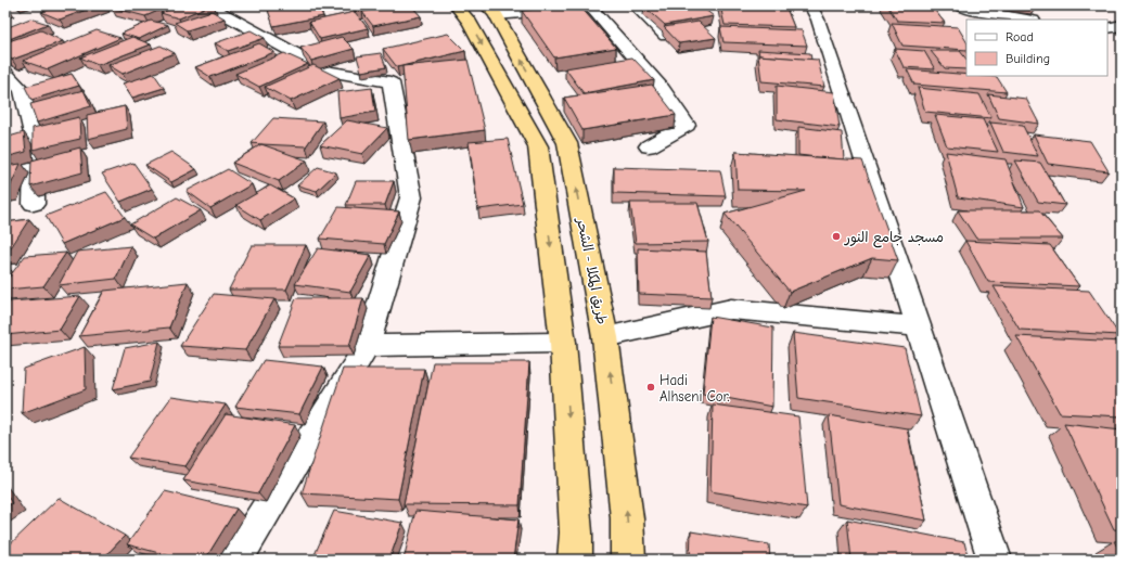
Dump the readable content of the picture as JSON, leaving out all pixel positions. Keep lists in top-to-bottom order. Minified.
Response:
{"streets":{"highway":["طريق المكلا - الشحر"]},"places":["مسجد جامع النور","Hadi Alhseni Cor."],"legend":["Road","Building"]}
